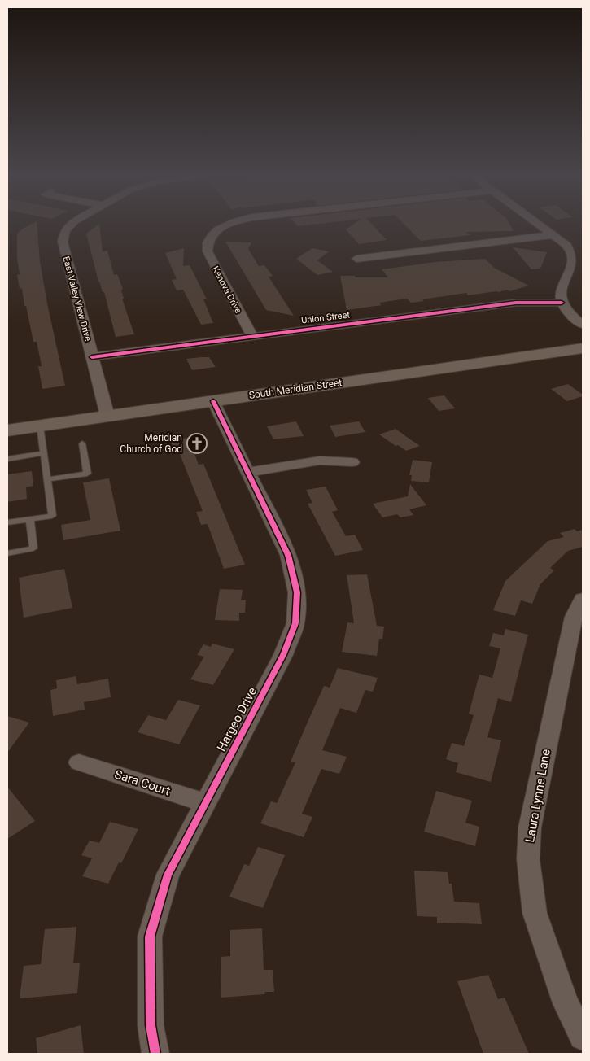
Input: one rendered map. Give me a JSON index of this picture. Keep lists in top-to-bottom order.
{
  "streets": {
    "main road": ["South Meridian Street"],
    "street": [
      "Kenova Drive",
      "East Valley View Drive",
      "Union Street",
      "Hargeo Drive",
      "Sara Court",
      "Laura Lynne Lane"
    ]
  },
  "crossings": [
    ["Kenova Drive", "Union Street"],
    ["East Valley View Drive", "Union Street"],
    ["East Valley View Drive", "South Meridian Street"],
    ["South Meridian Street", "Hargeo Drive"],
    ["Hargeo Drive", "Sara Court"]
  ],
  "places": {
    "church": ["Meridian Church of God"]
  }
}
